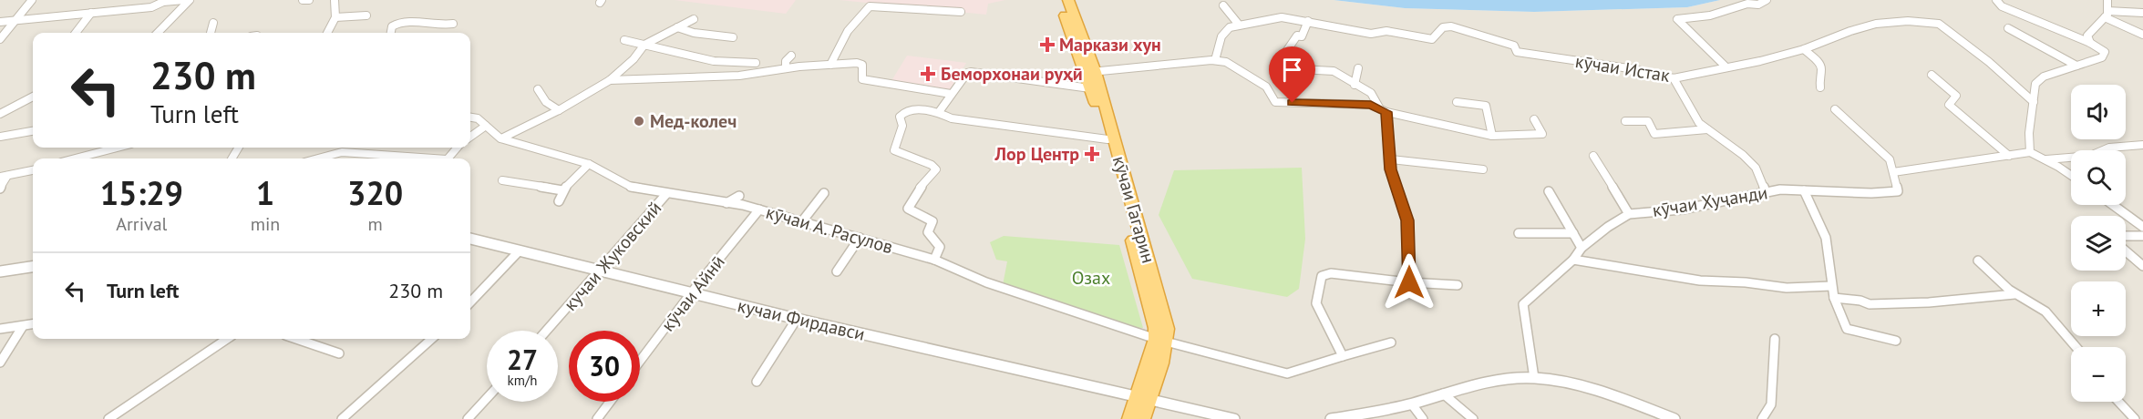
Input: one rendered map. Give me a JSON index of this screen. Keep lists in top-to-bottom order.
{
  "streets": {
    "highway": ["кӯчаи Гагарин"],
    "street": [
      "кӯчаи Истак",
      "кӯчаи Хуҷанди",
      "кӯчаи А. Расулов",
      "кучаи Жуковский",
      "кӯчаи Айнӣ",
      "кучаи Фирдавси"
    ]
  },
  "crossings": [
    ["кӯчаи Гагарин", "кӯчаи А. Расулов"],
    ["кӯчаи А. Расулов", "кучаи Жуковский"],
    ["кӯчаи А. Расулов", "кӯчаи Айнӣ"],
    ["кучаи Жуковский", "кучаи Фирдавси"],
    ["кӯчаи Айнӣ", "кучаи Фирдавси"]
  ],
  "parks": ["Озах"],
  "places": {
    "health": ["Маркази хун", "Беморхонаи руҳӣ", "Лор Центр"],
    "other": ["Мед-колеч"]
  },
  "page": {
    "turn": ["230 m", "Turn left"],
    "map_buttons": ["+", "−"],
    "eta": [
      "15:29",
      "Arrival",
      "1",
      "min",
      "320",
      "m"
    ],
    "list": [
      {
        "name": "Turn left",
        "value": "230 m"
      }
    ],
    "speed": "27 km/h",
    "limit": "30"
  }
}
